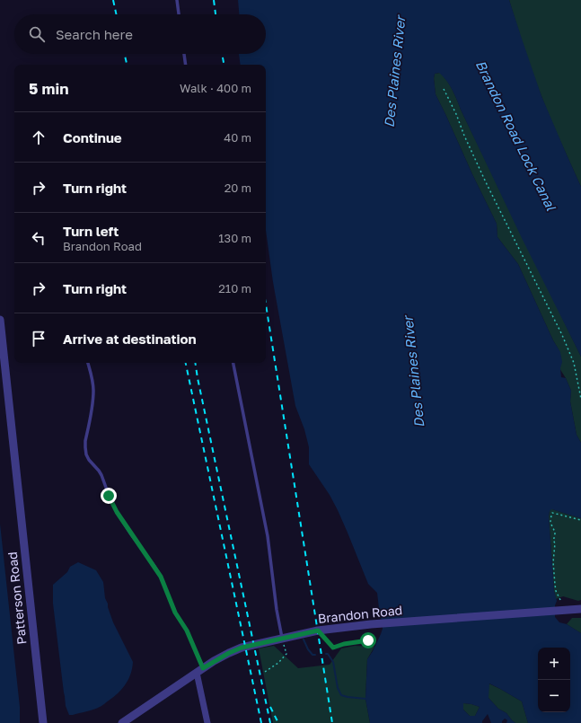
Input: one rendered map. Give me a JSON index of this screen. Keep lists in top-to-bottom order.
{
  "streets": {
    "street": ["Patterson Road", "Brandon Road"]
  },
  "water": ["Des Plaines River", "Brandon Road Lock Canal"],
  "page": {
    "search": "Search here",
    "heading": ["5 min", "Walk · 400 m"],
    "list": [
      ["Continue", "40 m"],
      ["Turn right", "20 m"],
      ["Turn left", "Brandon Road", "130 m"],
      ["Turn right", "210 m"],
      "Arrive at destination"
    ],
    "map_buttons": ["+", "−"]
  }
}
